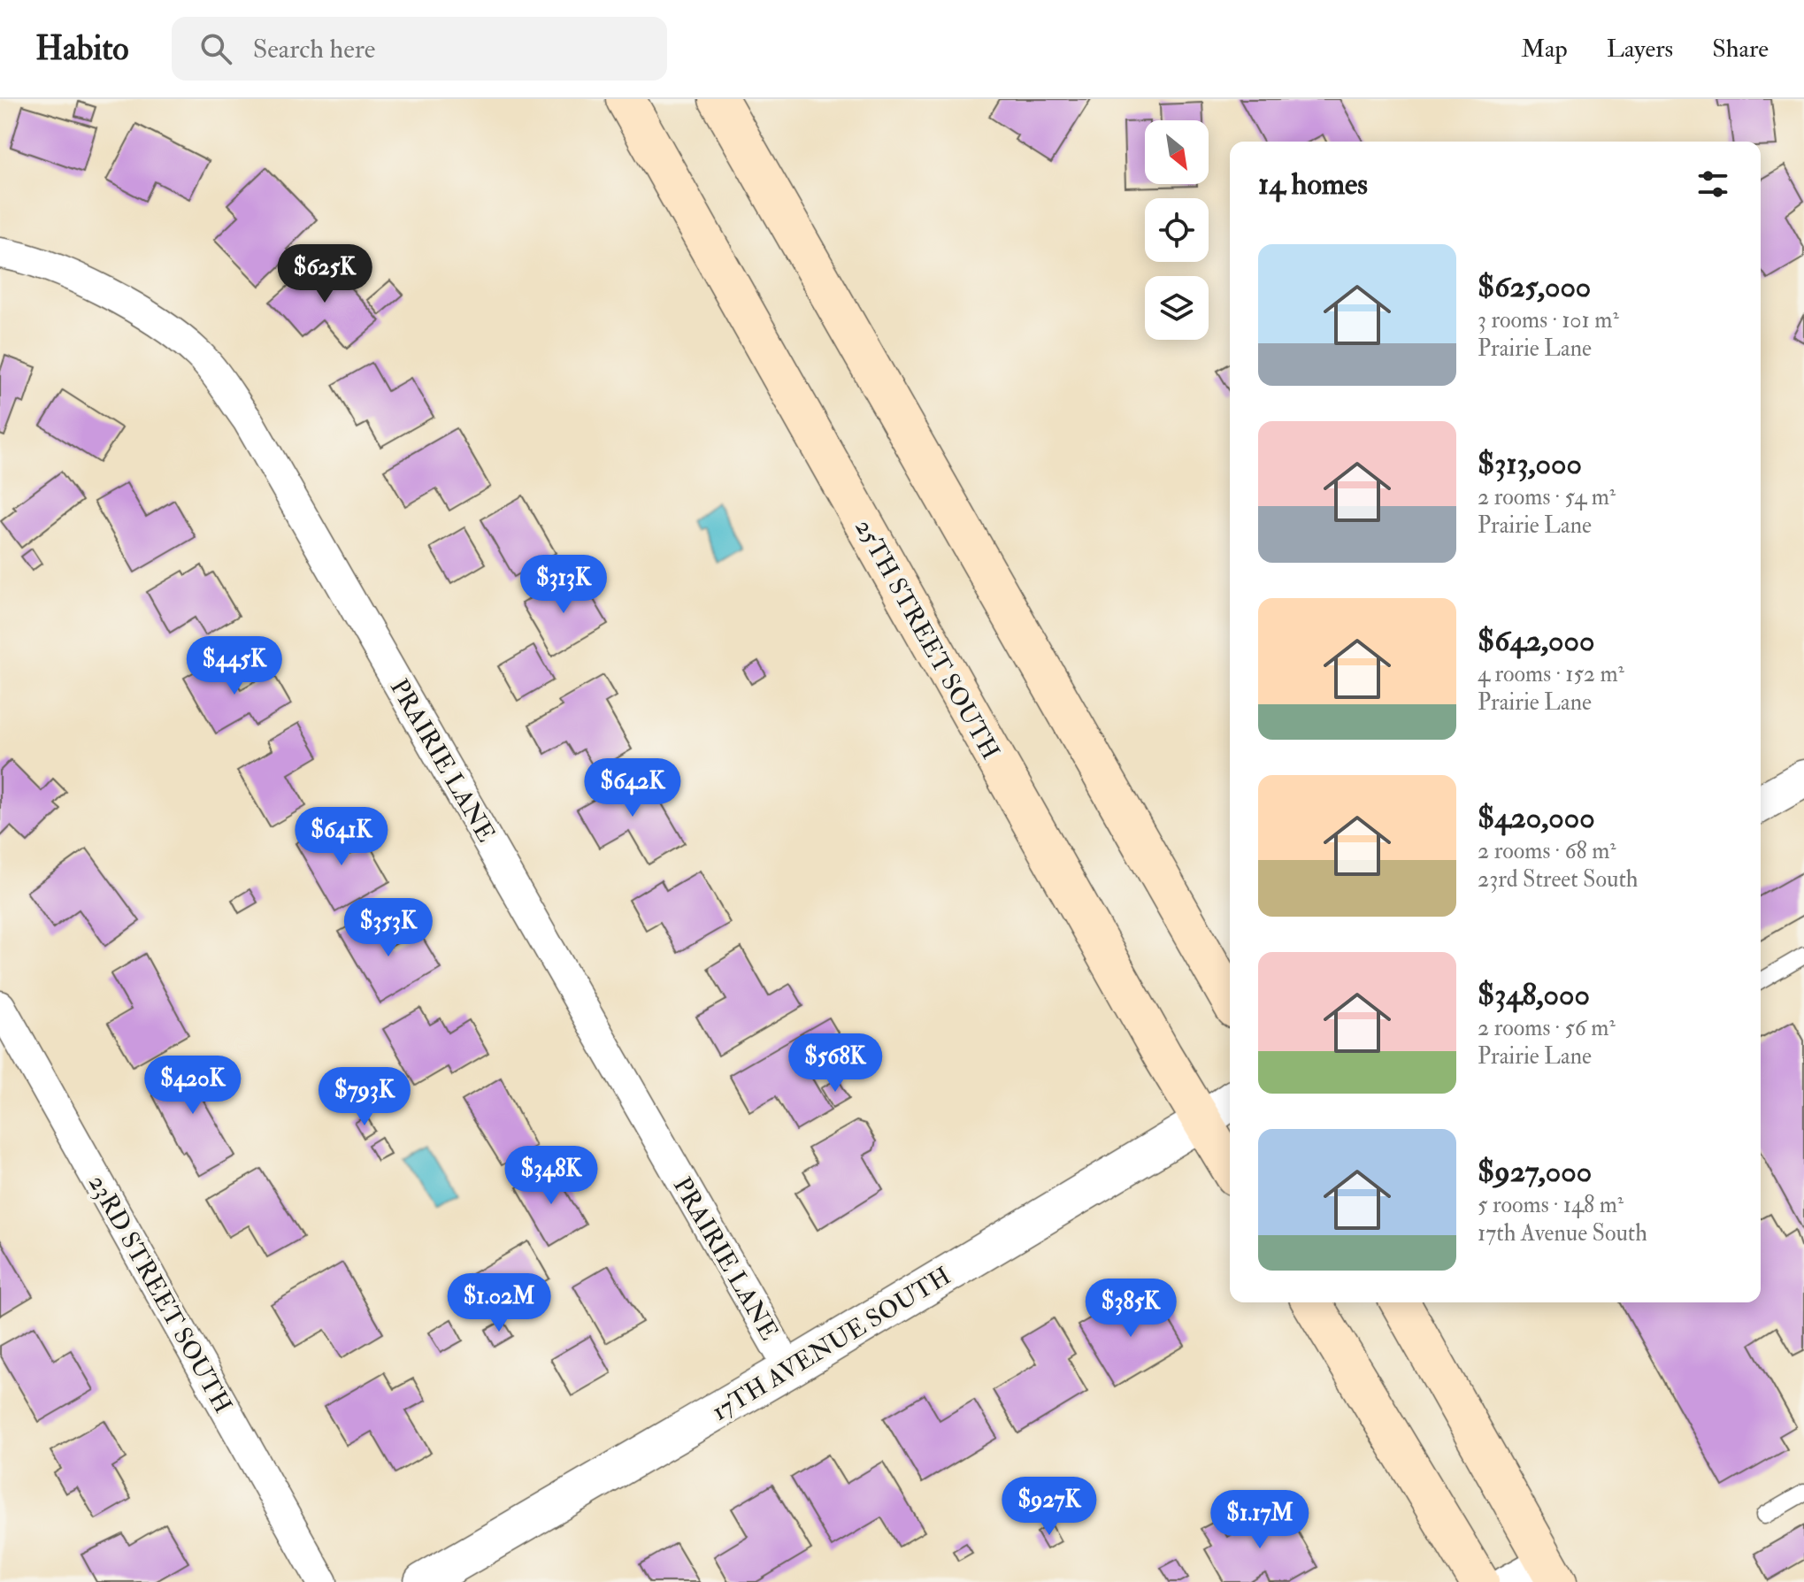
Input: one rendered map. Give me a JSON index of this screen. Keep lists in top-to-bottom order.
{
  "streets": {
    "main road": ["25TH STREET SOUTH"],
    "street": ["PRAIRIE LANE", "23RD STREET SOUTH", "17TH AVENUE SOUTH"]
  },
  "crossings": [
    ["25TH STREET SOUTH", "17TH AVENUE SOUTH"],
    ["PRAIRIE LANE", "17TH AVENUE SOUTH"]
  ],
  "north": "bottom right",
  "page": {
    "header": "Habito",
    "search": "Search here",
    "nav": ["Map", "Layers", "Share"],
    "heading": "14 homes",
    "list": [
      {
        "name": "$625,000",
        "note": "3 rooms · 101 m² · Prairie Lane"
      },
      {
        "name": "$313,000",
        "note": "2 rooms · 54 m² · Prairie Lane"
      },
      {
        "name": "$642,000",
        "note": "4 rooms · 152 m² · Prairie Lane"
      },
      {
        "name": "$420,000",
        "note": "2 rooms · 68 m² · 23rd Street South"
      },
      {
        "name": "$348,000",
        "note": "2 rooms · 56 m² · Prairie Lane"
      },
      {
        "name": "$927,000",
        "note": "5 rooms · 148 m² · 17th Avenue South"
      }
    ],
    "price": [
      "$625K",
      "$313K",
      "$445K",
      "$642K",
      "$641K",
      "$353K",
      "$568K",
      "$420K",
      "$793K",
      "$348K",
      "$1.02M",
      "$385K",
      "$927K",
      "$1.17M"
    ]
  }
}
